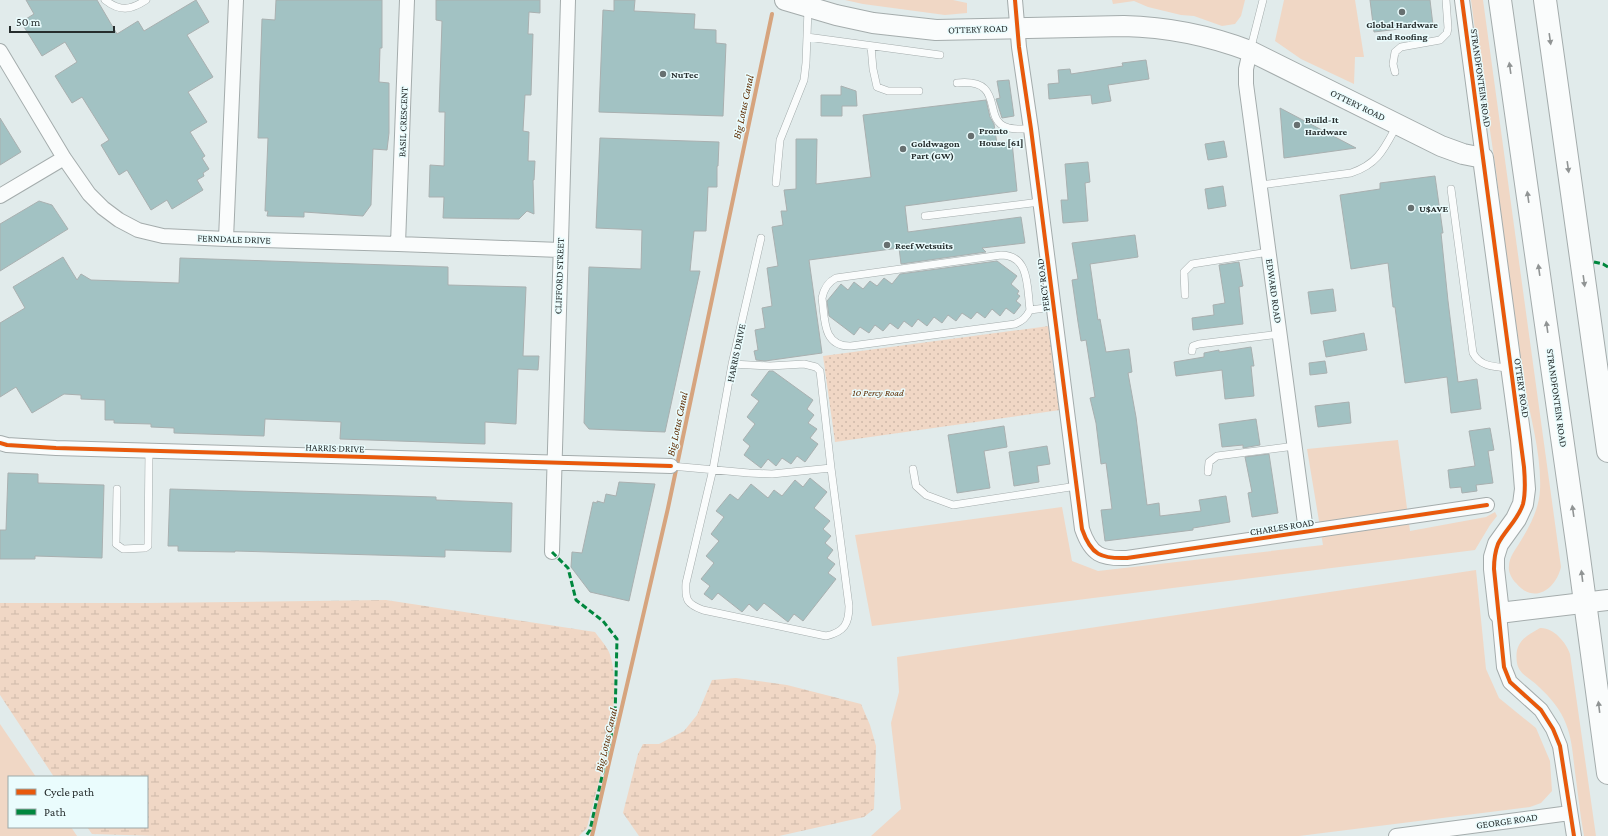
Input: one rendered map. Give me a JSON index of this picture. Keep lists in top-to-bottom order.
{
  "streets": {
    "main road": ["STRANDFONTEIN ROAD"],
    "street": [
      "OTTERY ROAD",
      "BASIL CRESCENT",
      "FERNDALE DRIVE",
      "CLIFFORD STREET",
      "PERCY ROAD",
      "EDWARD ROAD",
      "HARRIS DRIVE",
      "CHARLES ROAD",
      "GEORGE ROAD"
    ]
  },
  "crossings": [
    ["OTTERY ROAD", "STRANDFONTEIN ROAD"],
    ["OTTERY ROAD", "PERCY ROAD"],
    ["OTTERY ROAD", "EDWARD ROAD"],
    ["BASIL CRESCENT", "FERNDALE DRIVE"],
    ["FERNDALE DRIVE", "CLIFFORD STREET"],
    ["CLIFFORD STREET", "HARRIS DRIVE"],
    ["PERCY ROAD", "CHARLES ROAD"],
    ["EDWARD ROAD", "CHARLES ROAD"]
  ],
  "water": ["Big Lotus Canal"],
  "parks": ["10 Percy Road"],
  "places": [
    "Global Hardware and Roofing",
    "NuTec",
    "Build-It Hardware",
    "Pronto House [61]",
    "Goldwagon Part (GW)",
    "U$AVE",
    "Reef Wetsuits"
  ],
  "legend": ["Cycle path", "Path"],
  "scale_bar": "50 m"
}
